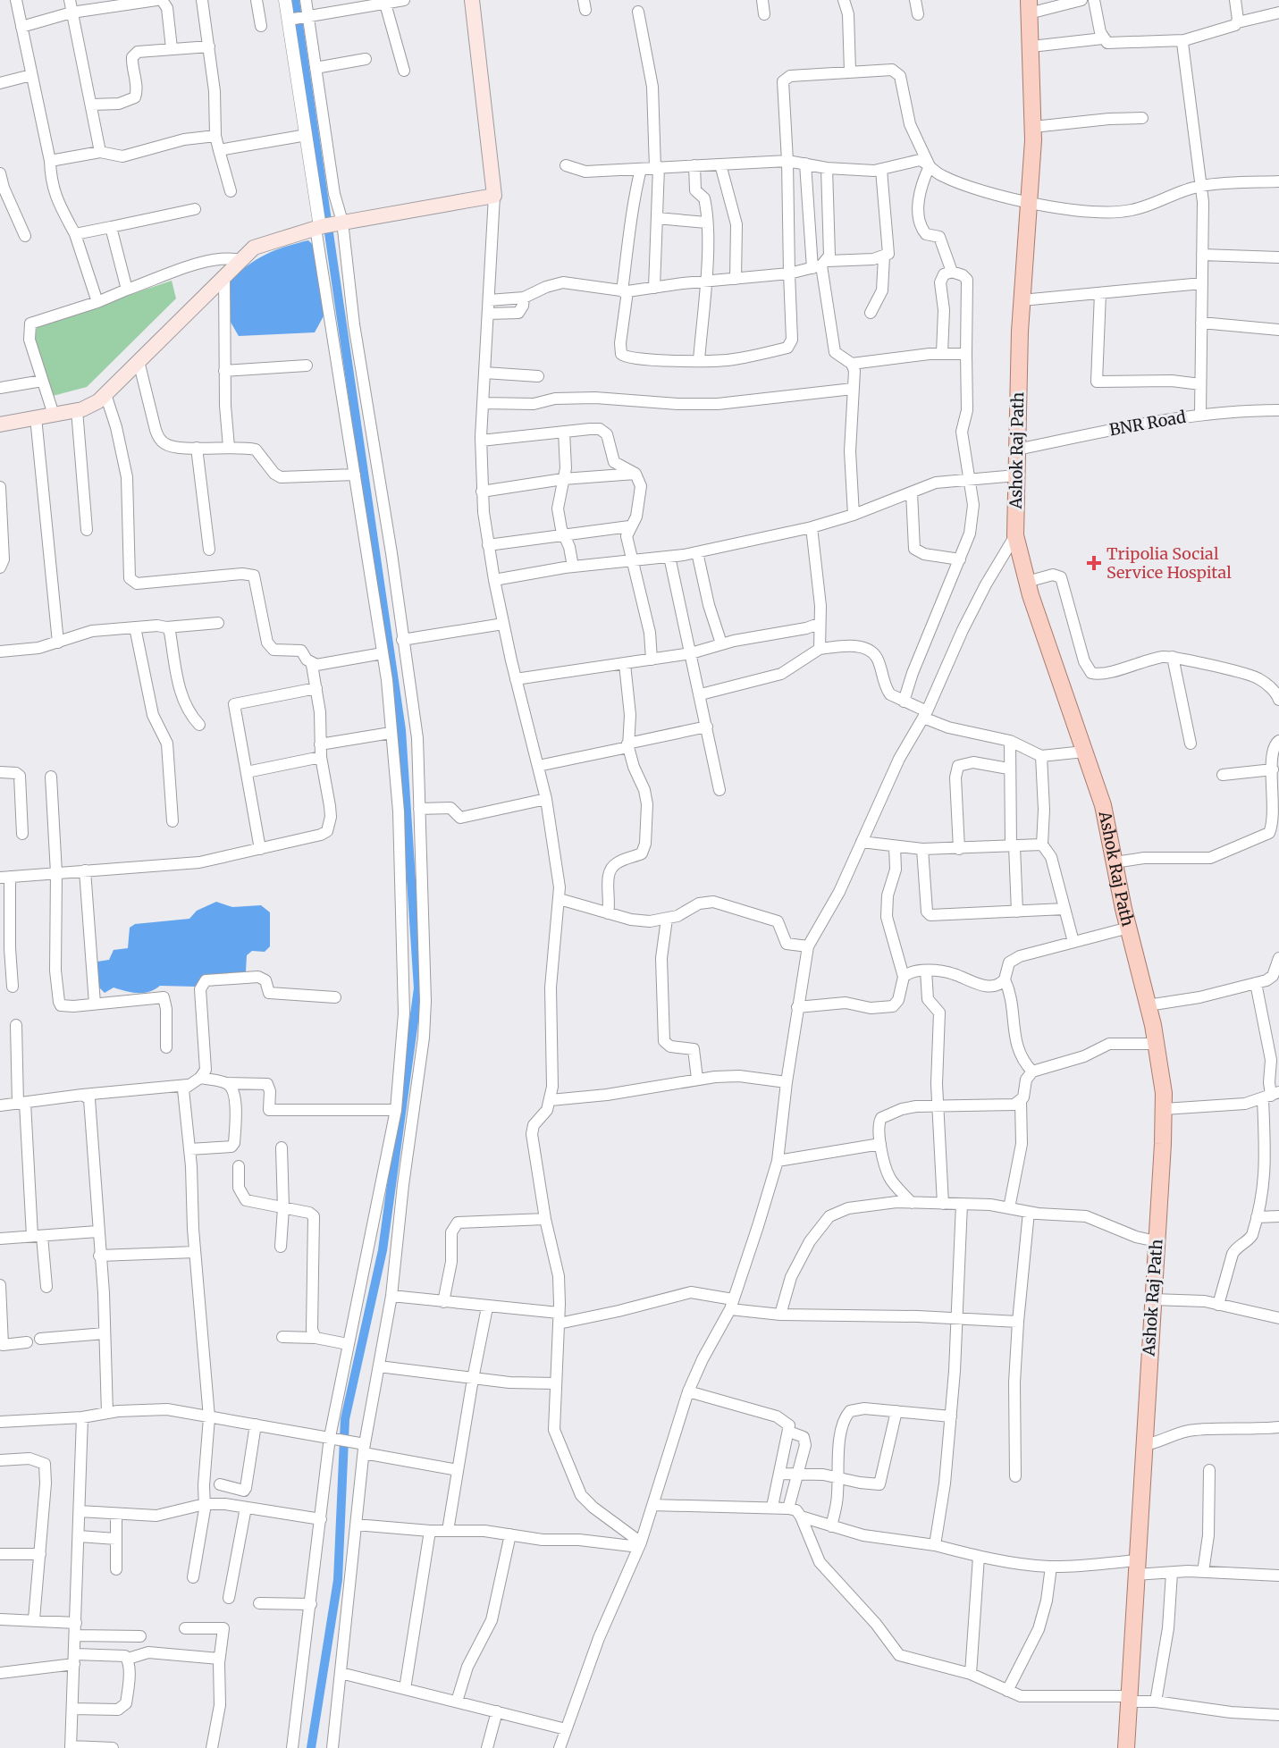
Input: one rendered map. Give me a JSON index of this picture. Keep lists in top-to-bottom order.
{
  "streets": {
    "main road": ["Ashok Raj Path"],
    "street": ["BNR Road"]
  },
  "crossings": [
    ["BNR Road", "Ashok Raj Path"]
  ],
  "places": {
    "health": ["Tripolia Social Service Hospital"]
  }
}
